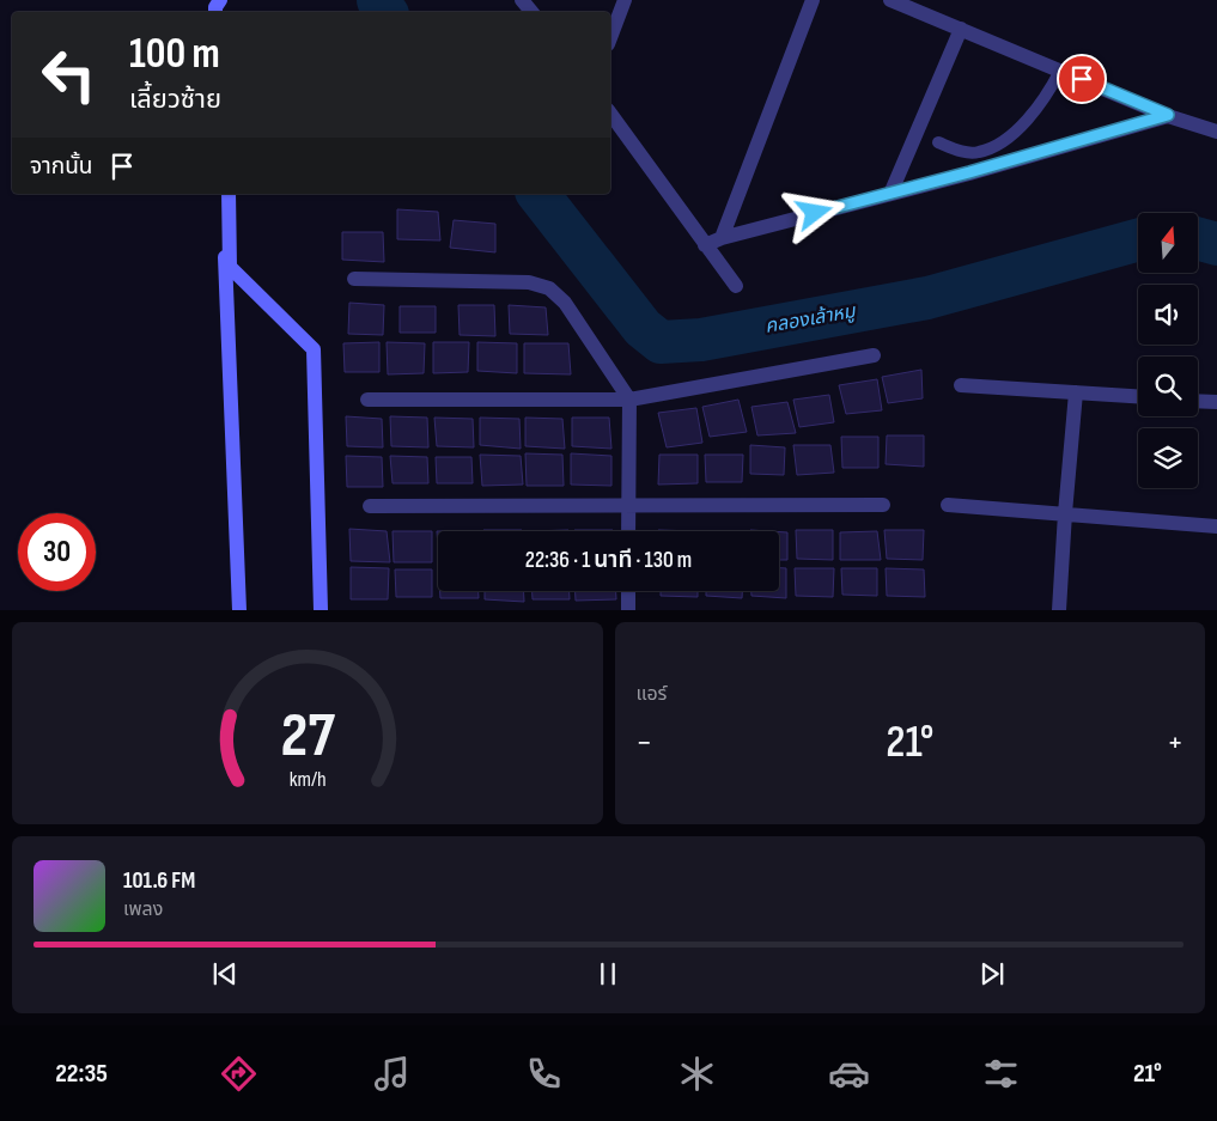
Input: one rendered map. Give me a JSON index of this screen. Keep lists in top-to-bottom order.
{
  "water": ["คลองเล้าหมู"],
  "north": "top",
  "page": {
    "turn": ["100 m", "เลี้ยวซ้าย"],
    "then": "จากนั้น",
    "limit": "30",
    "trip": "22:36 · 1 นาที · 130 m",
    "tile": "แอร์",
    "heat": ["−", "21°", "+"],
    "song": ["101.6 FM", "เพลง"],
    "tabs": ["22:35", "21°"],
    "gauge": ["27", "km/h"]
  }
}
